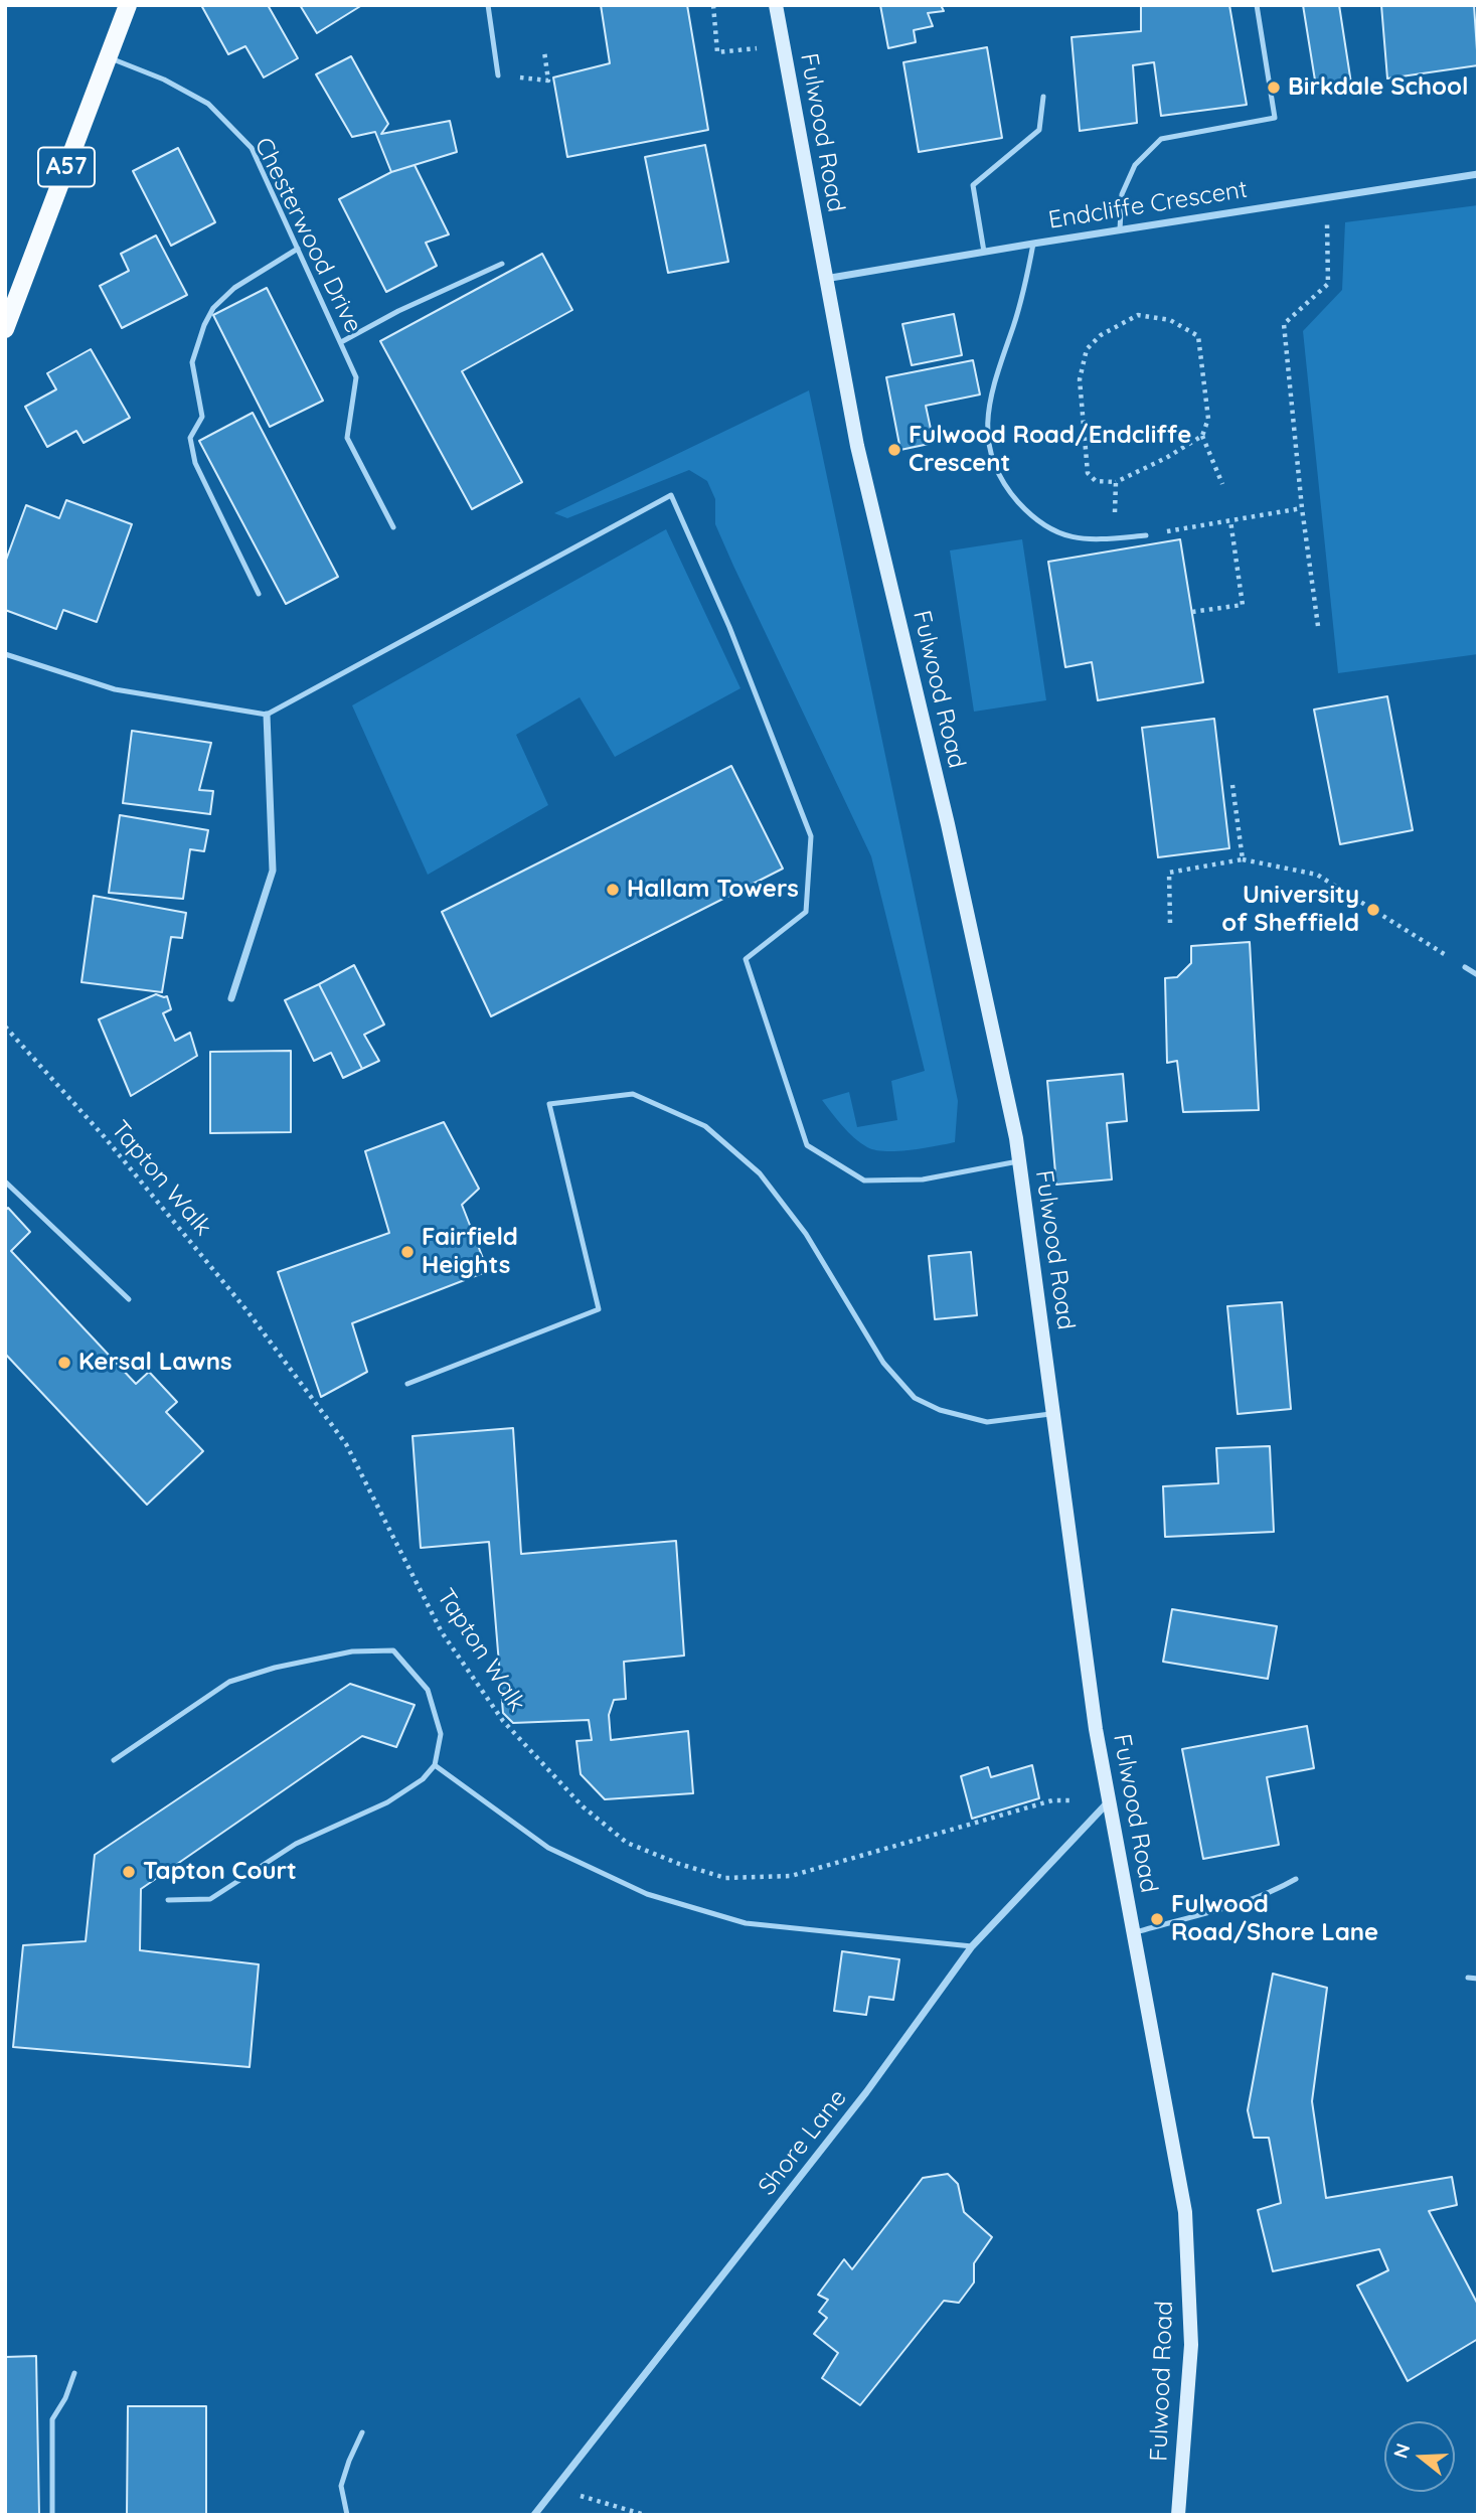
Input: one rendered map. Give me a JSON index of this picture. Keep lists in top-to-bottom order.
{
  "streets": {
    "main road": ["A57"],
    "street": ["Fulwood Road", "Endcliffe Crescent", "Shore Lane"],
    "lane": ["Chesterwood Drive"],
    "path": ["Tapton Walk"]
  },
  "crossings": [
    ["Fulwood Road", "Endcliffe Crescent"],
    ["Fulwood Road", "Tapton Walk"],
    ["Fulwood Road", "Shore Lane"],
    ["A57", "Chesterwood Drive"],
    ["Tapton Walk", "Shore Lane"]
  ],
  "places": [
    "Birkdale School",
    "Fulwood Road/Endcliffe Crescent",
    "Hallam Towers",
    "University of Sheffield",
    "Fairfield Heights",
    "Kersal Lawns",
    "Tapton Court",
    "Fulwood Road/Shore Lane"
  ],
  "north": "left"
}
